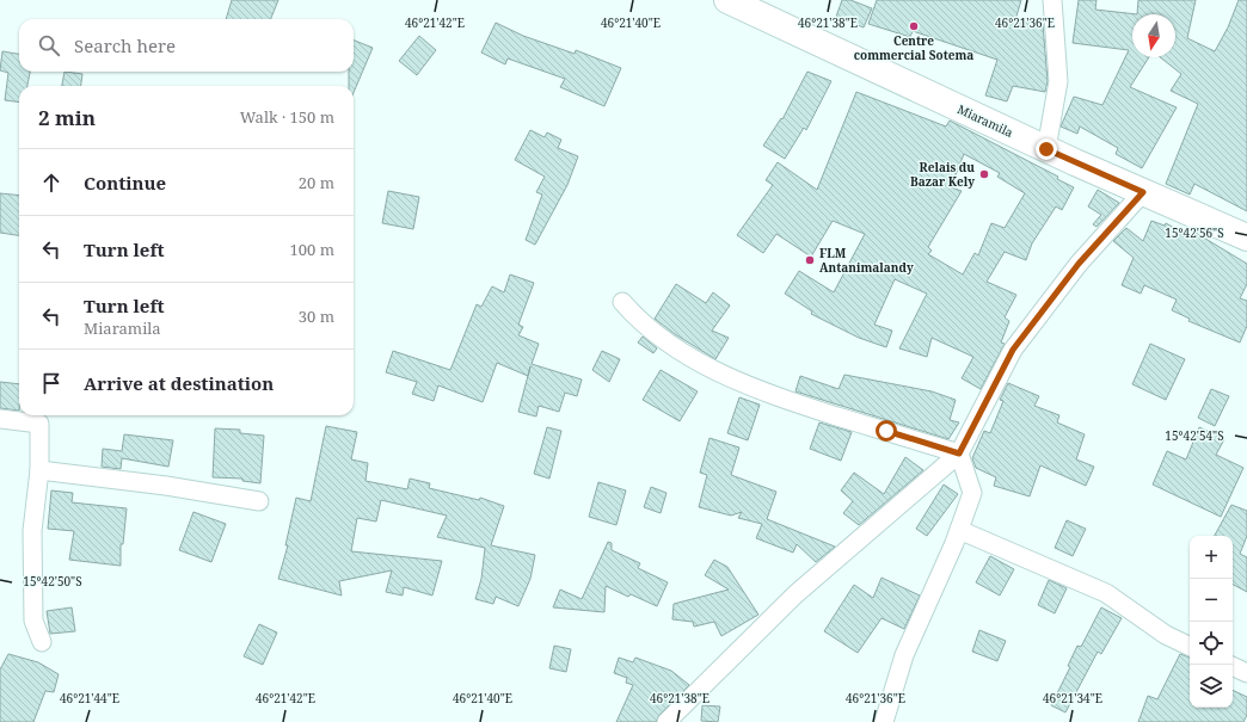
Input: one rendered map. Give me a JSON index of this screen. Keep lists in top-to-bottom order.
{
  "streets": {
    "main road": ["Miaramila"]
  },
  "places": ["Centre commercial Sotema", "Relais du Bazar Kely", "FLM Antanimalandy"],
  "north": "bottom",
  "page": {
    "search": "Search here",
    "heading": ["2 min", "Walk · 150 m"],
    "list": [
      ["Continue", "20 m"],
      ["Turn left", "100 m"],
      ["Turn left", "Miaramila", "30 m"],
      "Arrive at destination"
    ],
    "map_buttons": ["+", "−"]
  },
  "coordinates": [
    "46°21'42\"E",
    "46°21'40\"E",
    "46°21'38\"E",
    "46°21'36\"E",
    "15°42'56\"S",
    "15°42'54\"S",
    "15°42'50\"S",
    "46°21'44\"E",
    "46°21'34\"E"
  ]
}
